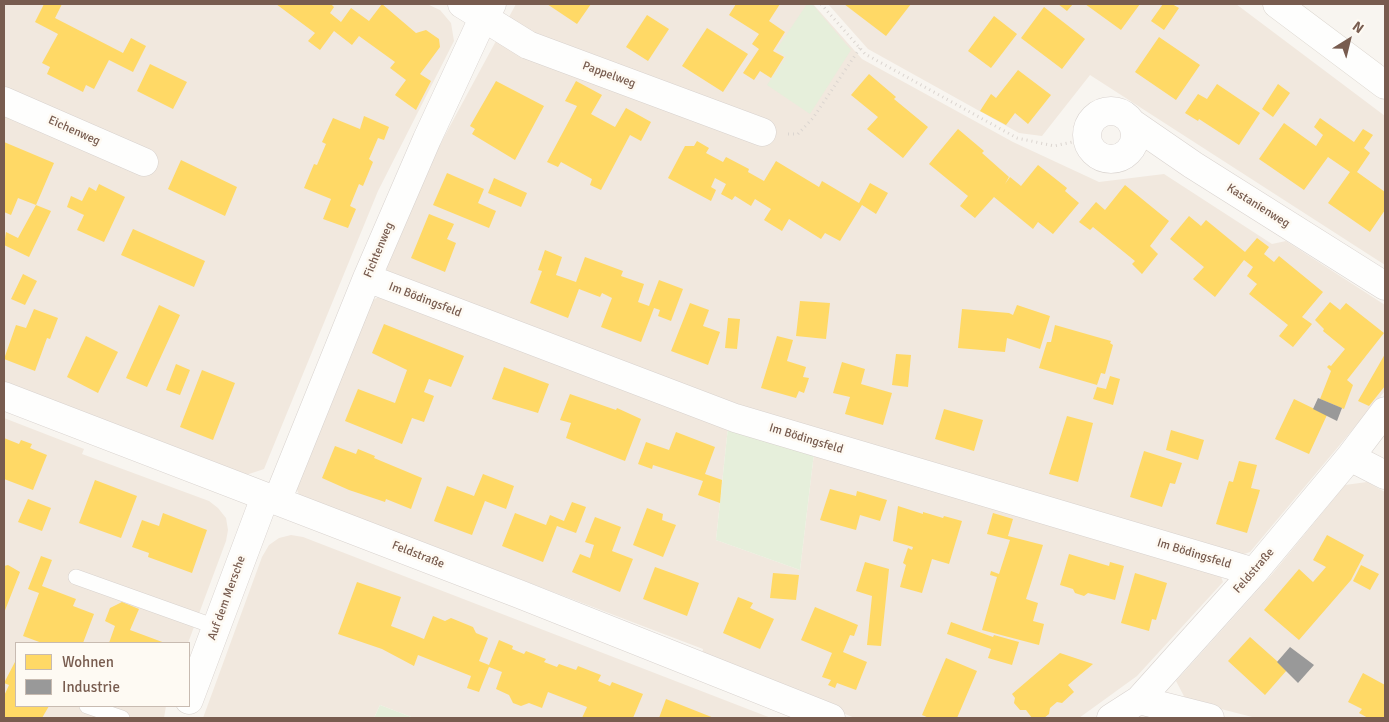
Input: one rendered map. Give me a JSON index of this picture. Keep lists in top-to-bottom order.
{
  "streets": {
    "street": [
      "Pappelweg",
      "Eichenweg",
      "Kastanienweg",
      "Fichtenweg",
      "Im Bödingsfeld",
      "Feldstraße",
      "Auf dem Mersche"
    ]
  },
  "crossings": [
    ["Pappelweg", "Fichtenweg"],
    ["Fichtenweg", "Im Bödingsfeld"],
    ["Fichtenweg", "Feldstraße"],
    ["Fichtenweg", "Auf dem Mersche"],
    ["Im Bödingsfeld", "Feldstraße"],
    ["Feldstraße", "Auf dem Mersche"]
  ],
  "legend": ["Wohnen", "Industrie"],
  "north": "top right"
}
